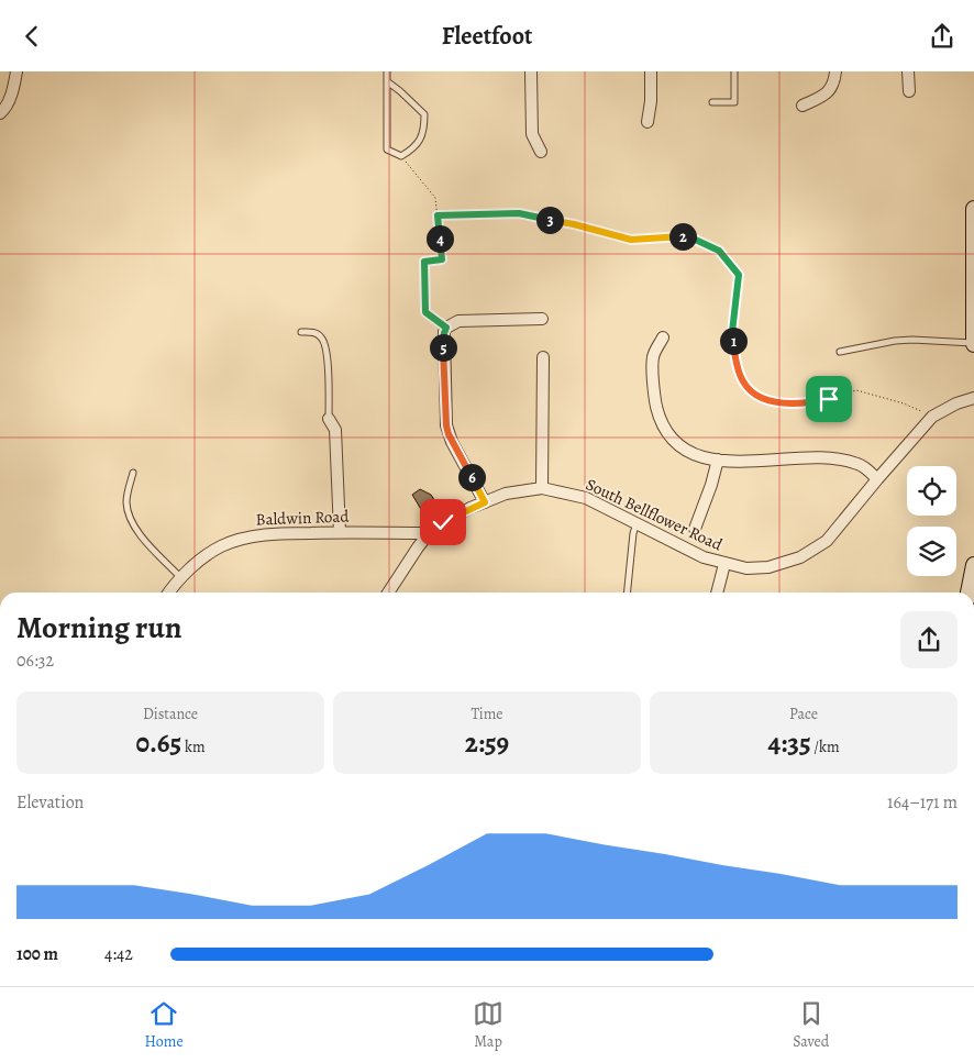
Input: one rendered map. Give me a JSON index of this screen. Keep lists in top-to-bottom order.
{
  "streets": {
    "street": ["South Bellflower Road", "Baldwin Road"]
  },
  "crossings": [
    ["South Bellflower Road", "Baldwin Road"]
  ],
  "page": {
    "header": "Fleetfoot",
    "pins": [
      "3",
      "2",
      "4",
      "1",
      "5",
      "6"
    ],
    "heading": ["Morning run", "06:32"],
    "stats": [
      ["Distance", "0.65 km"],
      ["Time", "2:59"],
      ["Pace", "4:35 /km"]
    ],
    "chart": ["Elevation", "164–171 m"],
    "list": [
      {
        "name": "100 m",
        "note": "4:42"
      }
    ],
    "tabs": ["Home", "Map", "Saved"]
  }
}
